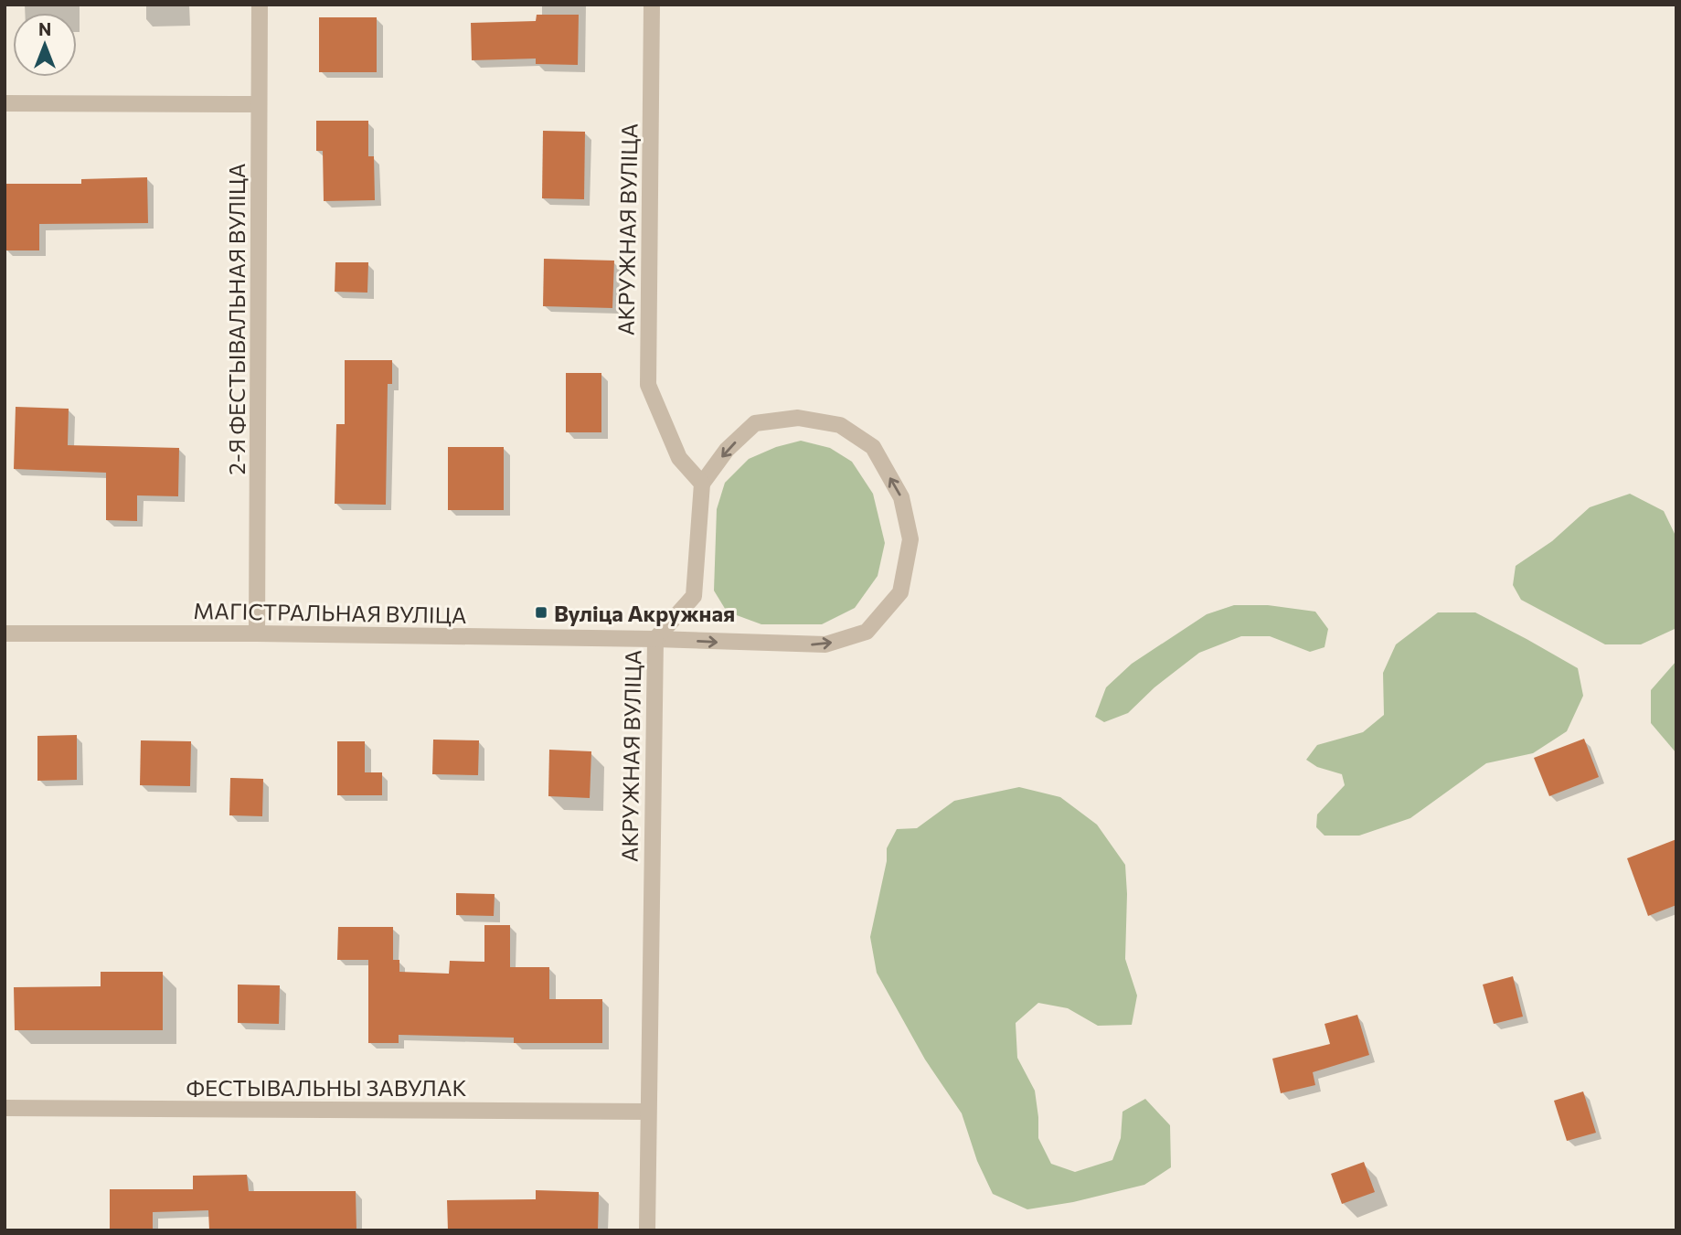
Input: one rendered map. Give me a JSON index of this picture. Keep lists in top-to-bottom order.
{
  "streets": {
    "street": [
      "АКРУЖНАЯ ВУЛІЦА",
      "2-Я ФЕСТЫВАЛЬНАЯ ВУЛІЦА",
      "МАГІСТРАЛЬНАЯ ВУЛІЦА",
      "ФЕСТЫВАЛЬНЫ ЗАВУЛАК"
    ]
  },
  "crossings": [
    ["АКРУЖНАЯ ВУЛІЦА", "МАГІСТРАЛЬНАЯ ВУЛІЦА"],
    ["АКРУЖНАЯ ВУЛІЦА", "ФЕСТЫВАЛЬНЫ ЗАВУЛАК"],
    ["2-Я ФЕСТЫВАЛЬНАЯ ВУЛІЦА", "МАГІСТРАЛЬНАЯ ВУЛІЦА"]
  ],
  "places": {
    "transit": ["Вуліца Акружная"]
  },
  "north": "top"
}
